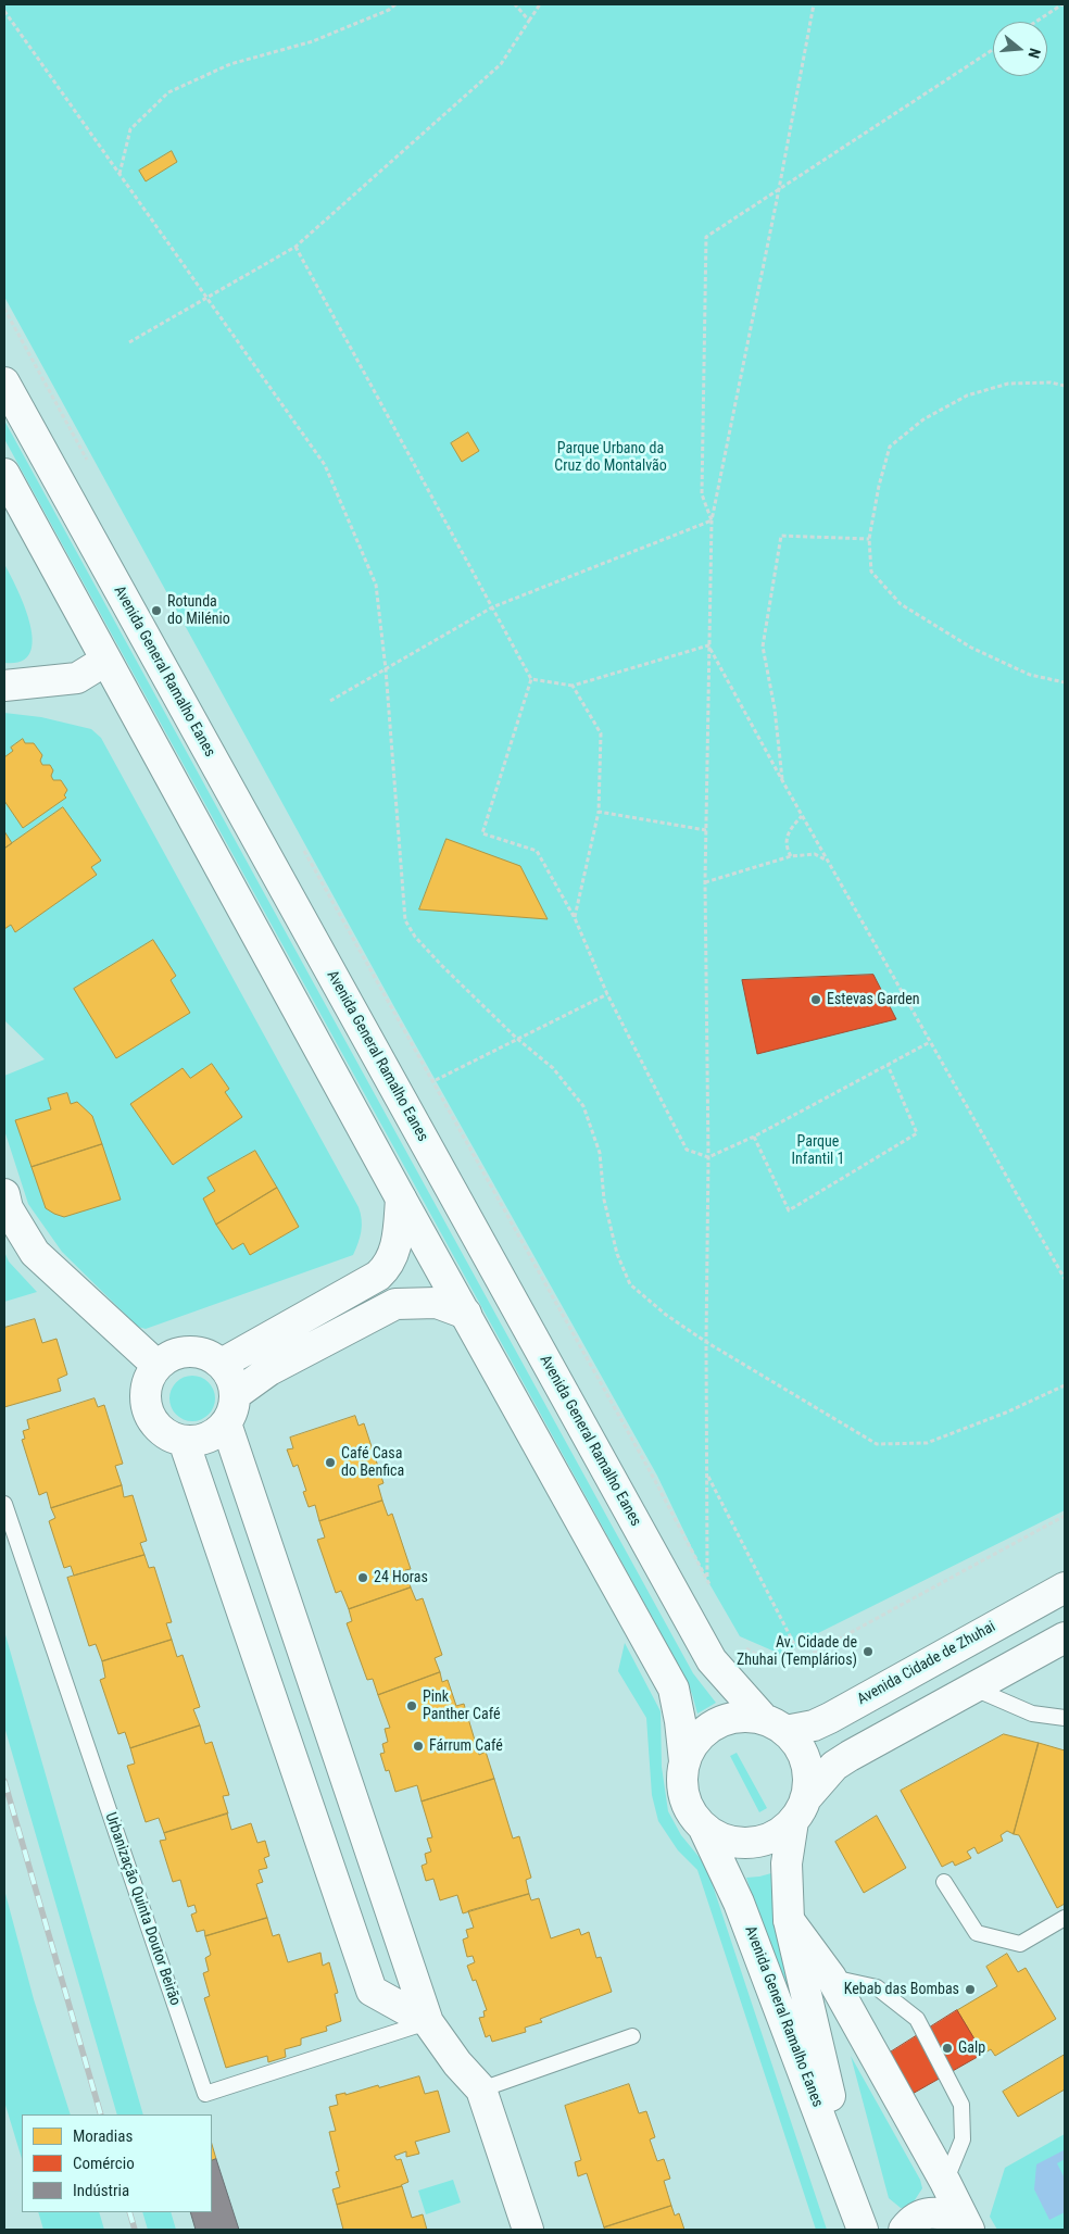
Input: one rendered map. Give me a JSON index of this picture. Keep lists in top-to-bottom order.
{
  "streets": {
    "main road": ["Avenida General Ramalho Eanes", "Avenida Cidade de Zhuhai"],
    "lane": ["Urbanização Quinta Doutor Beirão"]
  },
  "crossings": [
    ["Avenida General Ramalho Eanes", "Avenida Cidade de Zhuhai"]
  ],
  "parks": ["Parque Urbano da Cruz do Montalvão", "Parque Infantil 1"],
  "places": [
    "Rotunda do Milénio",
    "Estevas Garden",
    "Café Casa do Benfica",
    "24 Horas",
    "Av. Cidade de Zhuhai (Templários)",
    "Pink Panther Café",
    "Fárrum Café",
    "Kebab das Bombas",
    "Galp"
  ],
  "legend": ["Moradias", "Comércio", "Indústria"],
  "north": "right"
}
